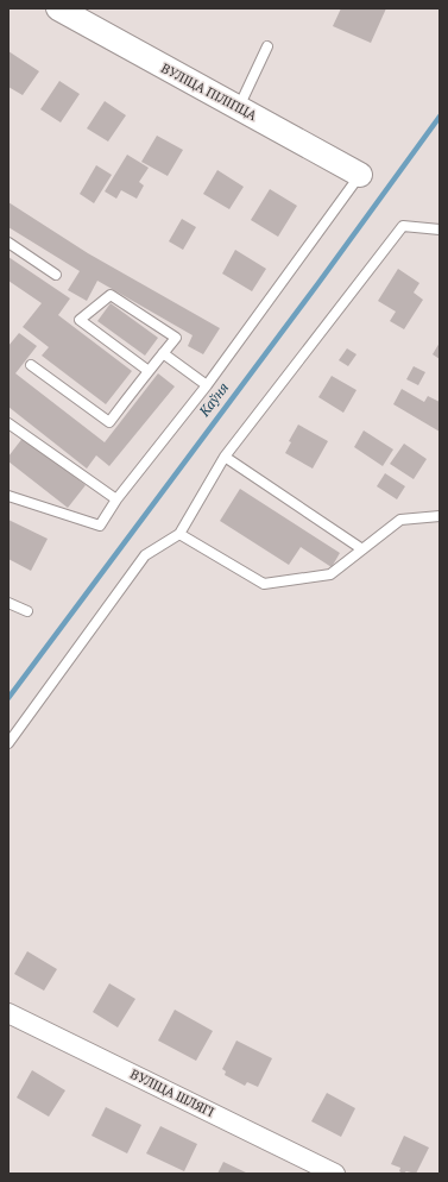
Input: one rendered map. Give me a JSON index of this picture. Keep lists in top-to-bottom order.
{
  "streets": {
    "street": ["ВУЛІЦА ПІЛІПЦА", "ВУЛІЦА ШЛЯГІ"]
  },
  "water": ["Каўня"]
}
